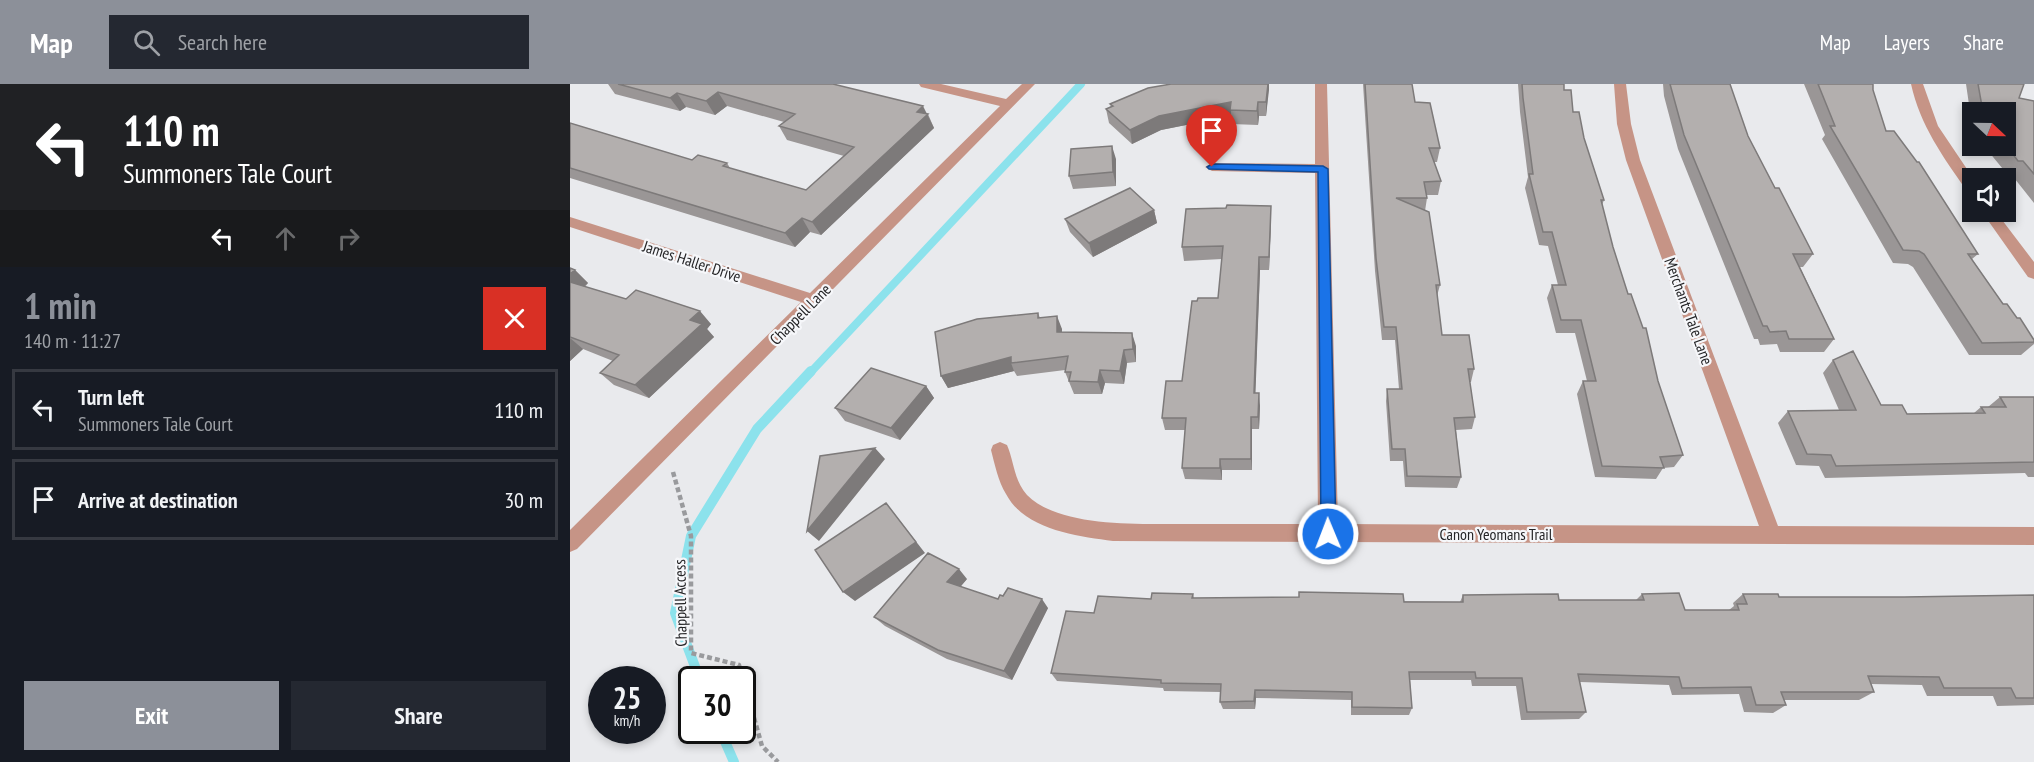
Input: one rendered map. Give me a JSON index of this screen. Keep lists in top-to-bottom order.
{
  "streets": {
    "street": [
      "James Haller Drive",
      "Merchants Tale Lane",
      "Chappell Lane",
      "Canon Yeomans Trail"
    ],
    "path": ["Chappell Access"]
  },
  "crossings": [
    ["James Haller Drive", "Chappell Lane"],
    ["Merchants Tale Lane", "Canon Yeomans Trail"]
  ],
  "north": "right",
  "page": {
    "header": "Map",
    "search": "Search here",
    "nav": ["Map", "Layers", "Share"],
    "turn": ["110 m", "Summoners Tale Court"],
    "heading": ["1 min", "140 m · 11:27"],
    "list": [
      {
        "name": "Turn left",
        "note": "Summoners Tale Court",
        "value": "110 m"
      },
      {
        "name": "Arrive at destination",
        "value": "30 m"
      }
    ],
    "speed": "25 km/h",
    "limit": "30",
    "buttons": ["Exit", "Share"]
  }
}
